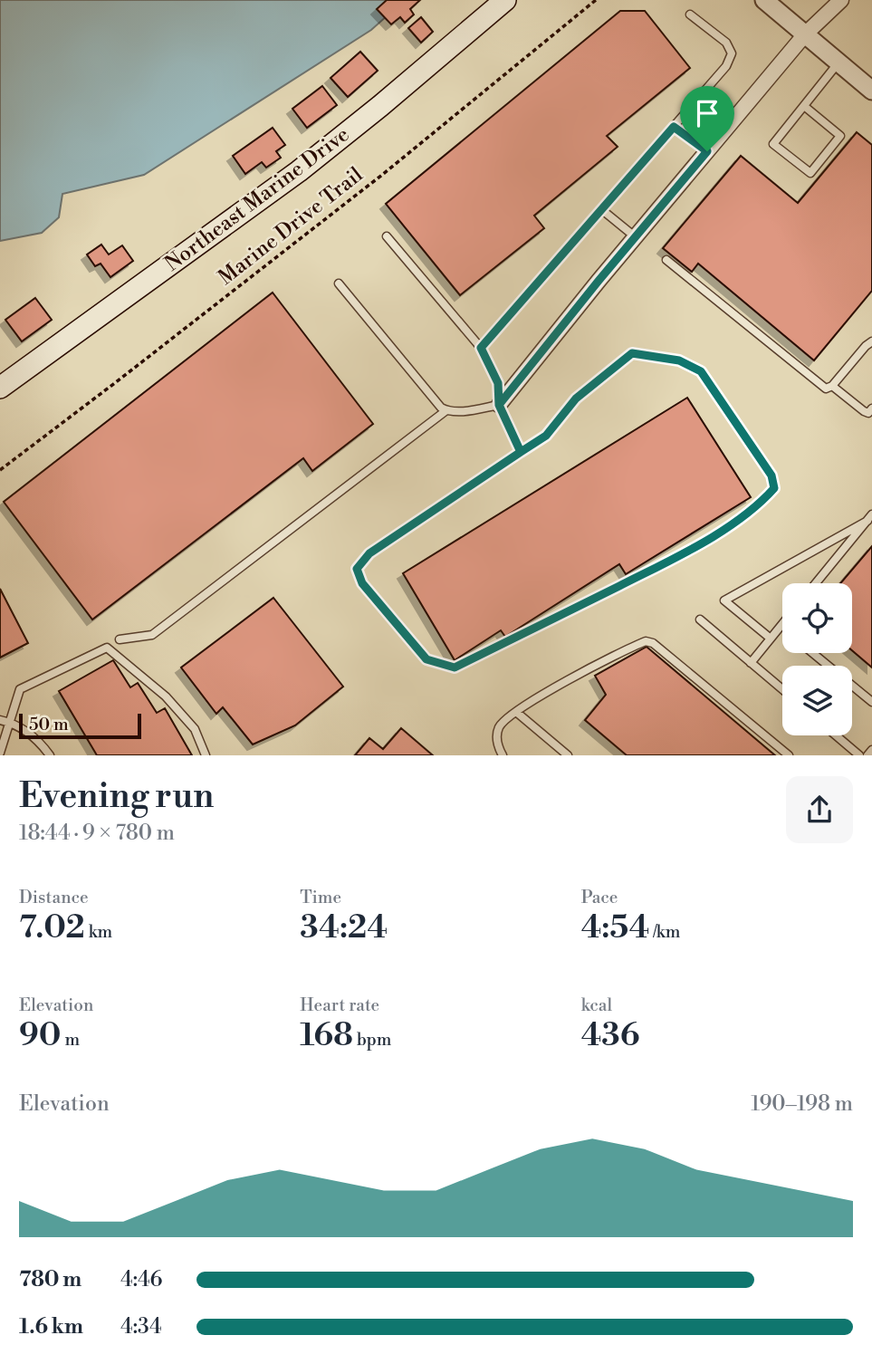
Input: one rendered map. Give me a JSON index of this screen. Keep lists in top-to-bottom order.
{
  "streets": {
    "main road": ["Northeast Marine Drive"],
    "path": ["Marine Drive Trail"]
  },
  "scale_bar": "50 m",
  "page": {
    "scale": "50 m",
    "heading": ["Evening run", "18:44 · 9 × 780 m"],
    "stats": [
      ["Distance", "7.02 km"],
      ["Time", "34:24"],
      ["Pace", "4:54 /km"],
      ["Elevation", "90 m"],
      ["Heart rate", "168 bpm"],
      ["kcal", "436"]
    ],
    "chart": ["Elevation", "190–198 m"],
    "list": [
      {
        "name": "780 m",
        "note": "4:46"
      },
      {
        "name": "1.6 km",
        "note": "4:34"
      }
    ]
  }
}
